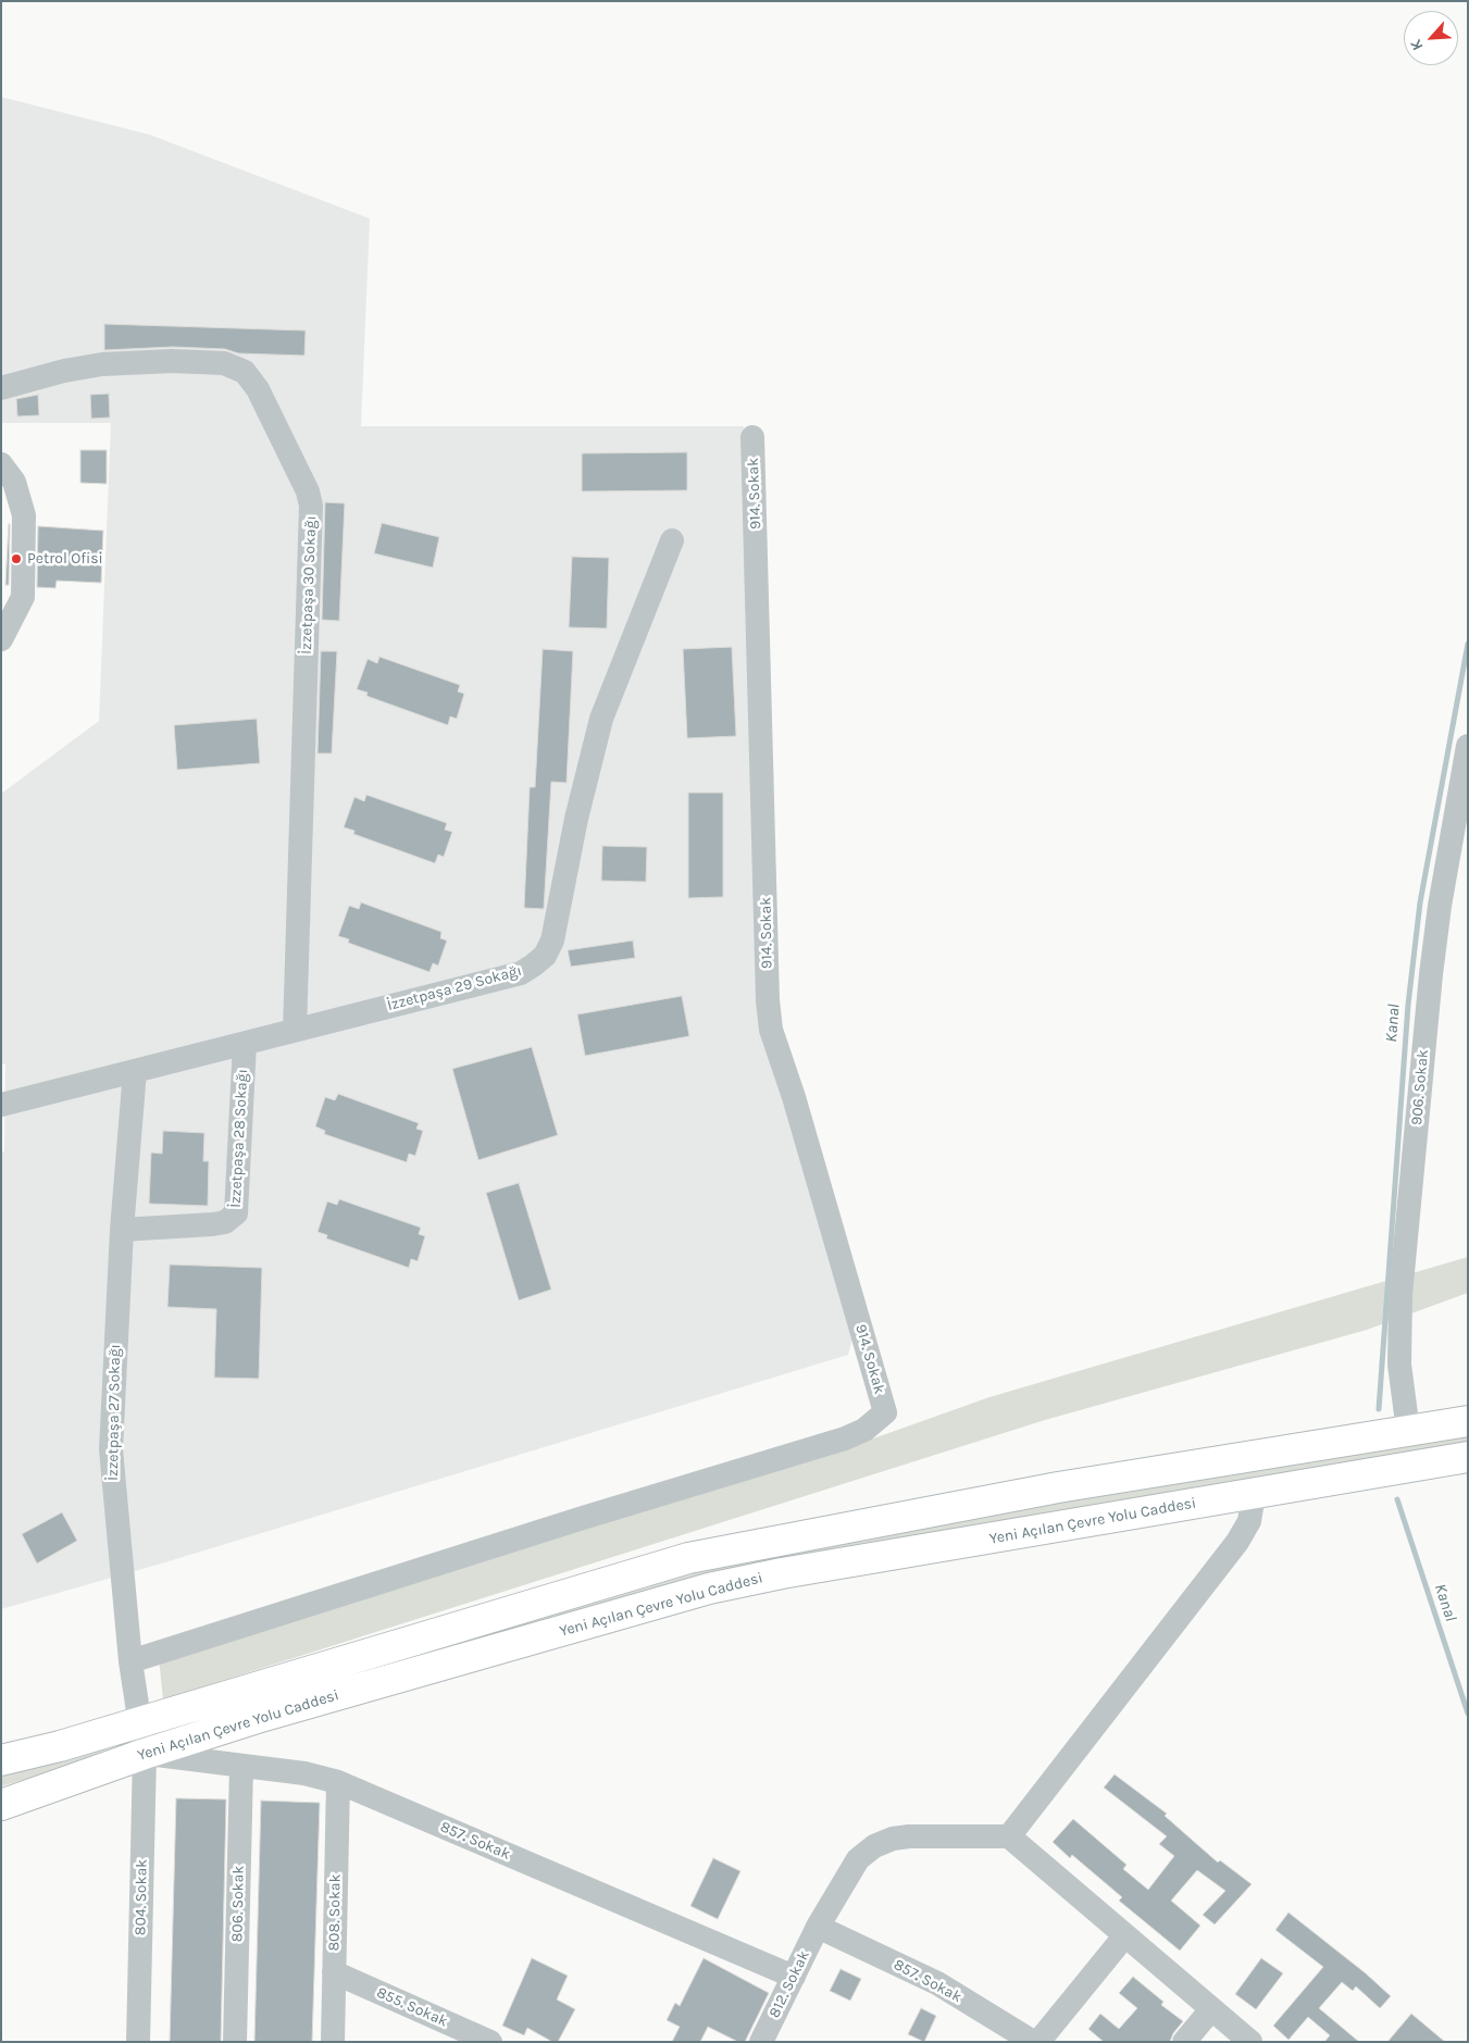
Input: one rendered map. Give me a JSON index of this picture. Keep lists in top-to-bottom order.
{
  "streets": {
    "main road": ["Yeni Açılan Çevre Yolu Caddesi"],
    "street": [
      "914. Sokak",
      "İzzetpaşa 30 Sokağı",
      "İzzetpaşa 29 Sokağı",
      "906. Sokak",
      "İzzetpaşa 28 Sokağı",
      "İzzetpaşa 27 Sokağı",
      "857. Sokak",
      "804. Sokak",
      "806. Sokak",
      "808. Sokak",
      "812. Sokak",
      "855. Sokak"
    ]
  },
  "crossings": [
    ["914. Sokak", "İzzetpaşa 27 Sokağı"],
    ["İzzetpaşa 30 Sokağı", "İzzetpaşa 29 Sokağı"],
    ["İzzetpaşa 29 Sokağı", "İzzetpaşa 28 Sokağı"],
    ["İzzetpaşa 29 Sokağı", "İzzetpaşa 27 Sokağı"],
    ["906. Sokak", "Yeni Açılan Çevre Yolu Caddesi"],
    ["İzzetpaşa 28 Sokağı", "İzzetpaşa 27 Sokağı"],
    ["İzzetpaşa 27 Sokağı", "Yeni Açılan Çevre Yolu Caddesi"],
    ["İzzetpaşa 27 Sokağı", "857. Sokak"],
    ["İzzetpaşa 27 Sokağı", "804. Sokak"],
    ["Yeni Açılan Çevre Yolu Caddesi", "857. Sokak"],
    ["Yeni Açılan Çevre Yolu Caddesi", "804. Sokak"],
    ["857. Sokak", "804. Sokak"],
    ["857. Sokak", "806. Sokak"],
    ["857. Sokak", "808. Sokak"],
    ["857. Sokak", "812. Sokak"],
    ["808. Sokak", "855. Sokak"]
  ],
  "water": ["Kanal"],
  "places": ["Petrol Ofisi"],
  "north": "bottom left"
}
